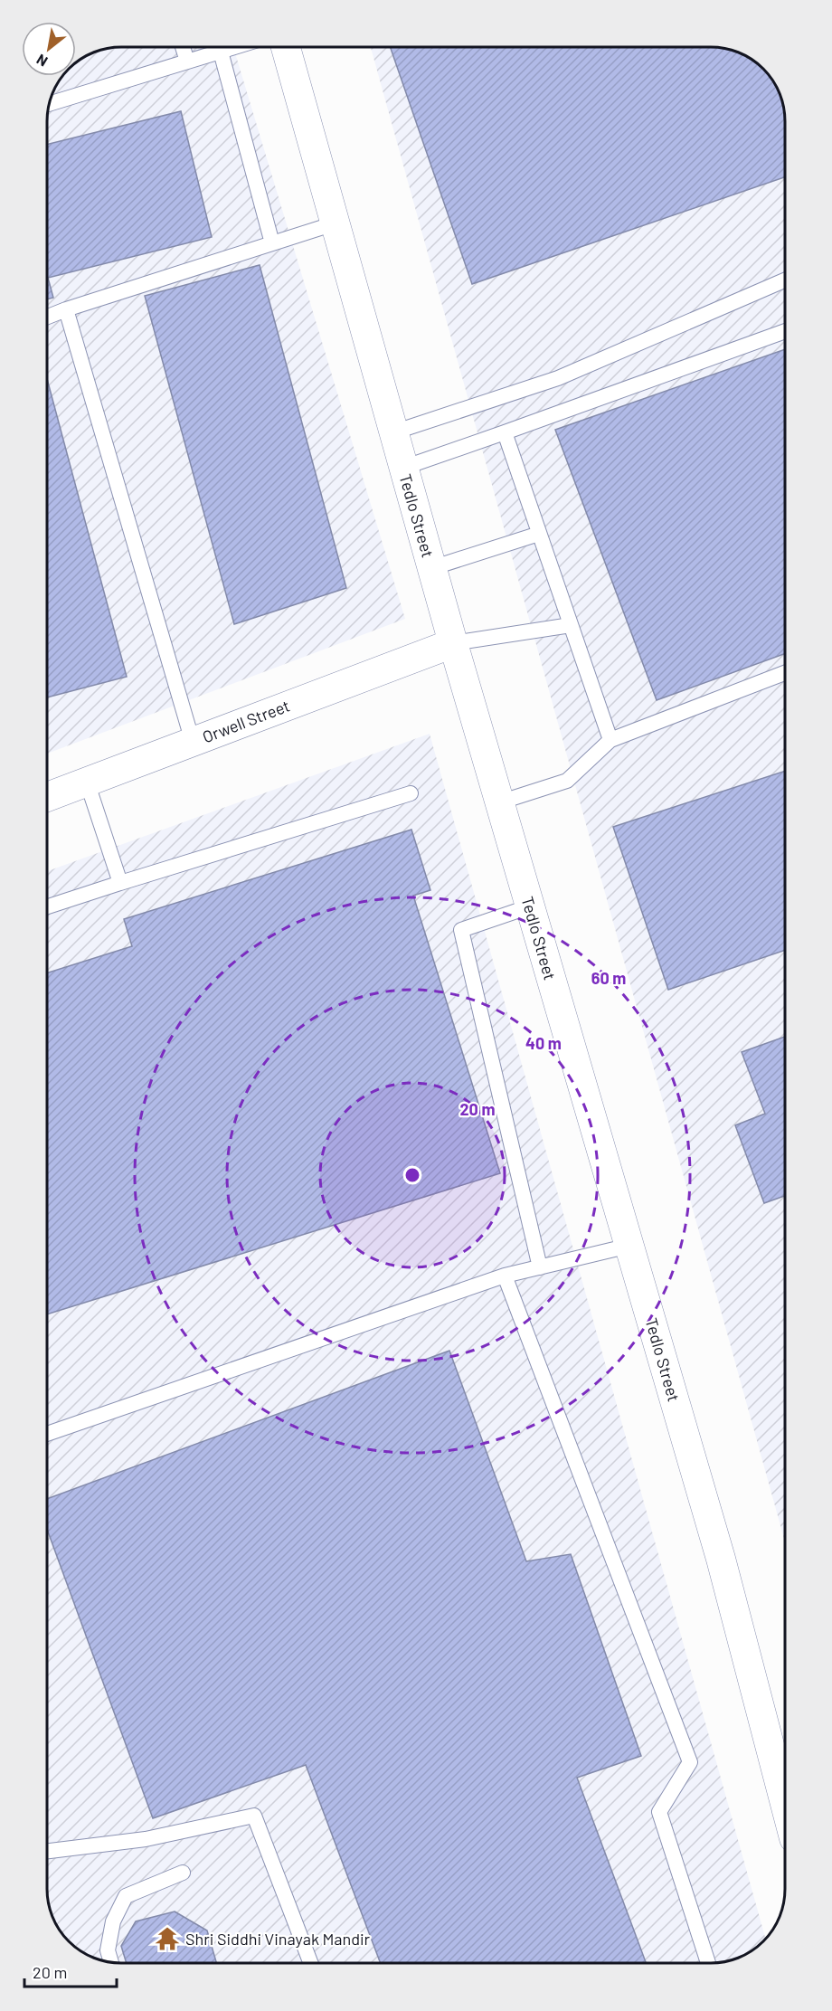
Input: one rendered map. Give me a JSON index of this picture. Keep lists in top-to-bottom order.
{
  "streets": {
    "street": ["Tedlo Street", "Orwell Street"]
  },
  "crossings": [
    ["Tedlo Street", "Orwell Street"]
  ],
  "places": {
    "temple": ["Shri Siddhi Vinayak Mandir"]
  },
  "scale_bar": "20 m",
  "north": "bottom left",
  "rings": ["60 m", "40 m", "20 m"]
}
